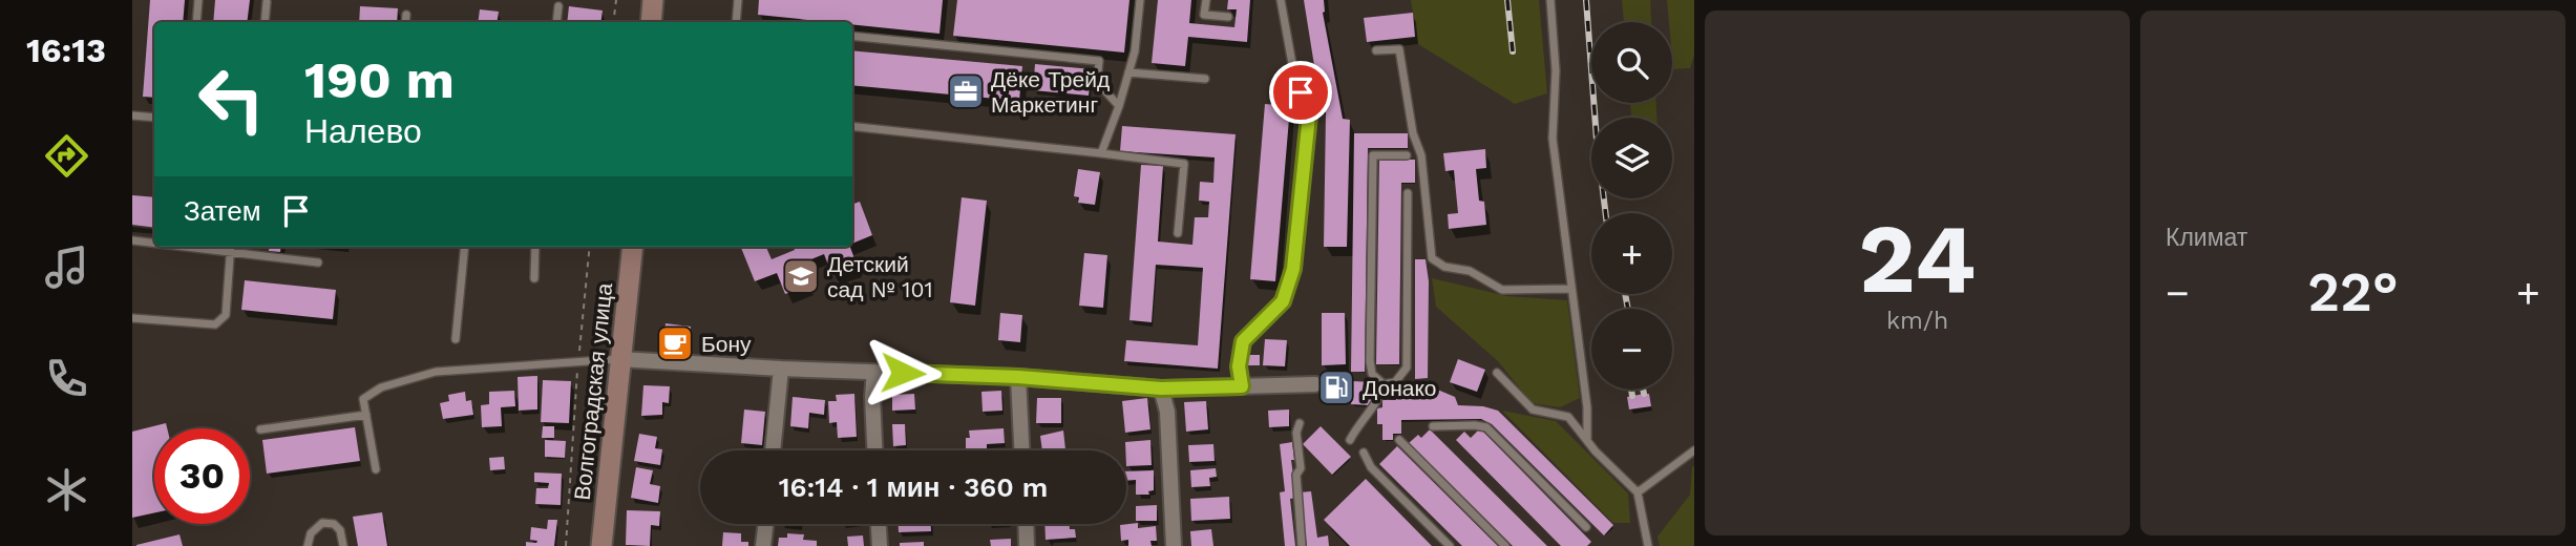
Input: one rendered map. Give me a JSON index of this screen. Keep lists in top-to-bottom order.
{
  "streets": {
    "main road": ["Волгоградская улица"]
  },
  "places": {
    "office": ["Дёке Трейд Маркетинг"],
    "school or university": ["Детский сад № 101"],
    "cafe": ["Бону"],
    "fuel station": ["Донако"]
  },
  "page": {
    "tabs": "16:13",
    "tile": [
      ["24", "km/h"],
      "Климат"
    ],
    "map_buttons": ["+", "−"],
    "turn": ["190 m", "Налево"],
    "then": "Затем",
    "heat": ["−", "22°", "+"],
    "limit": "30",
    "trip": "16:14 · 1 мин · 360 m"
  }
}
